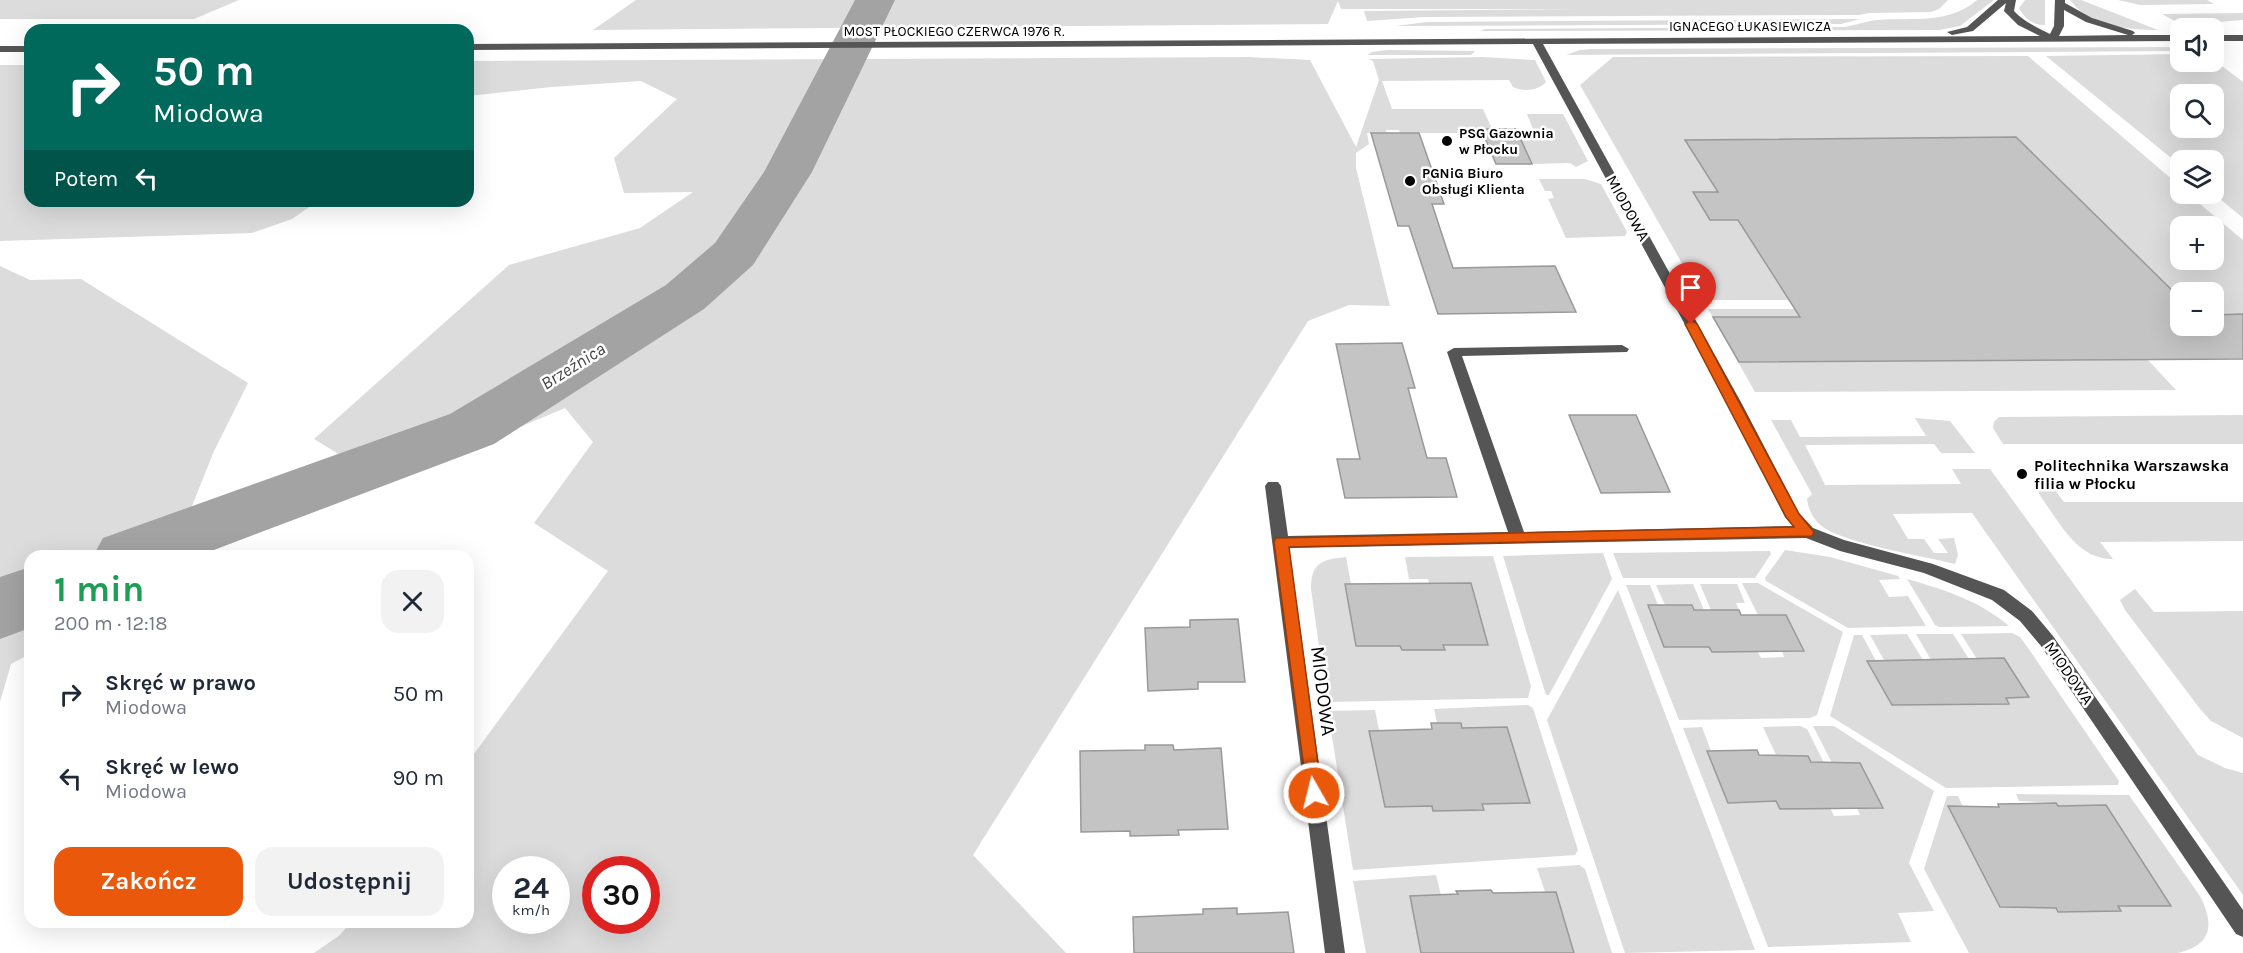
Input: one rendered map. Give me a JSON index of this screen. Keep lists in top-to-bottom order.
{
  "streets": {
    "street": ["IGNACEGO ŁUKASIEWICZA", "MOST PŁOCKIEGO CZERWCA 1976 R.", "MIODOWA"]
  },
  "crossings": [
    ["IGNACEGO ŁUKASIEWICZA", "MOST PŁOCKIEGO CZERWCA 1976 R."],
    ["IGNACEGO ŁUKASIEWICZA", "MIODOWA"]
  ],
  "water": ["Brzeźnica"],
  "places": ["PSG Gazownia w Płocku", "PGNiG Biuro Obsługi Klienta", "Politechnika Warszawska filia w Płocku"],
  "page": {
    "map_buttons": ["+", "−"],
    "turn": ["50 m", "Miodowa"],
    "then": "Potem",
    "heading": ["1 min", "200 m · 12:18"],
    "list": [
      {
        "name": "Skręć w prawo",
        "note": "Miodowa",
        "value": "50 m"
      },
      {
        "name": "Skręć w lewo",
        "note": "Miodowa",
        "value": "90 m"
      }
    ],
    "buttons": ["Zakończ", "Udostępnij"],
    "speed": "24 km/h",
    "limit": "30"
  }
}
